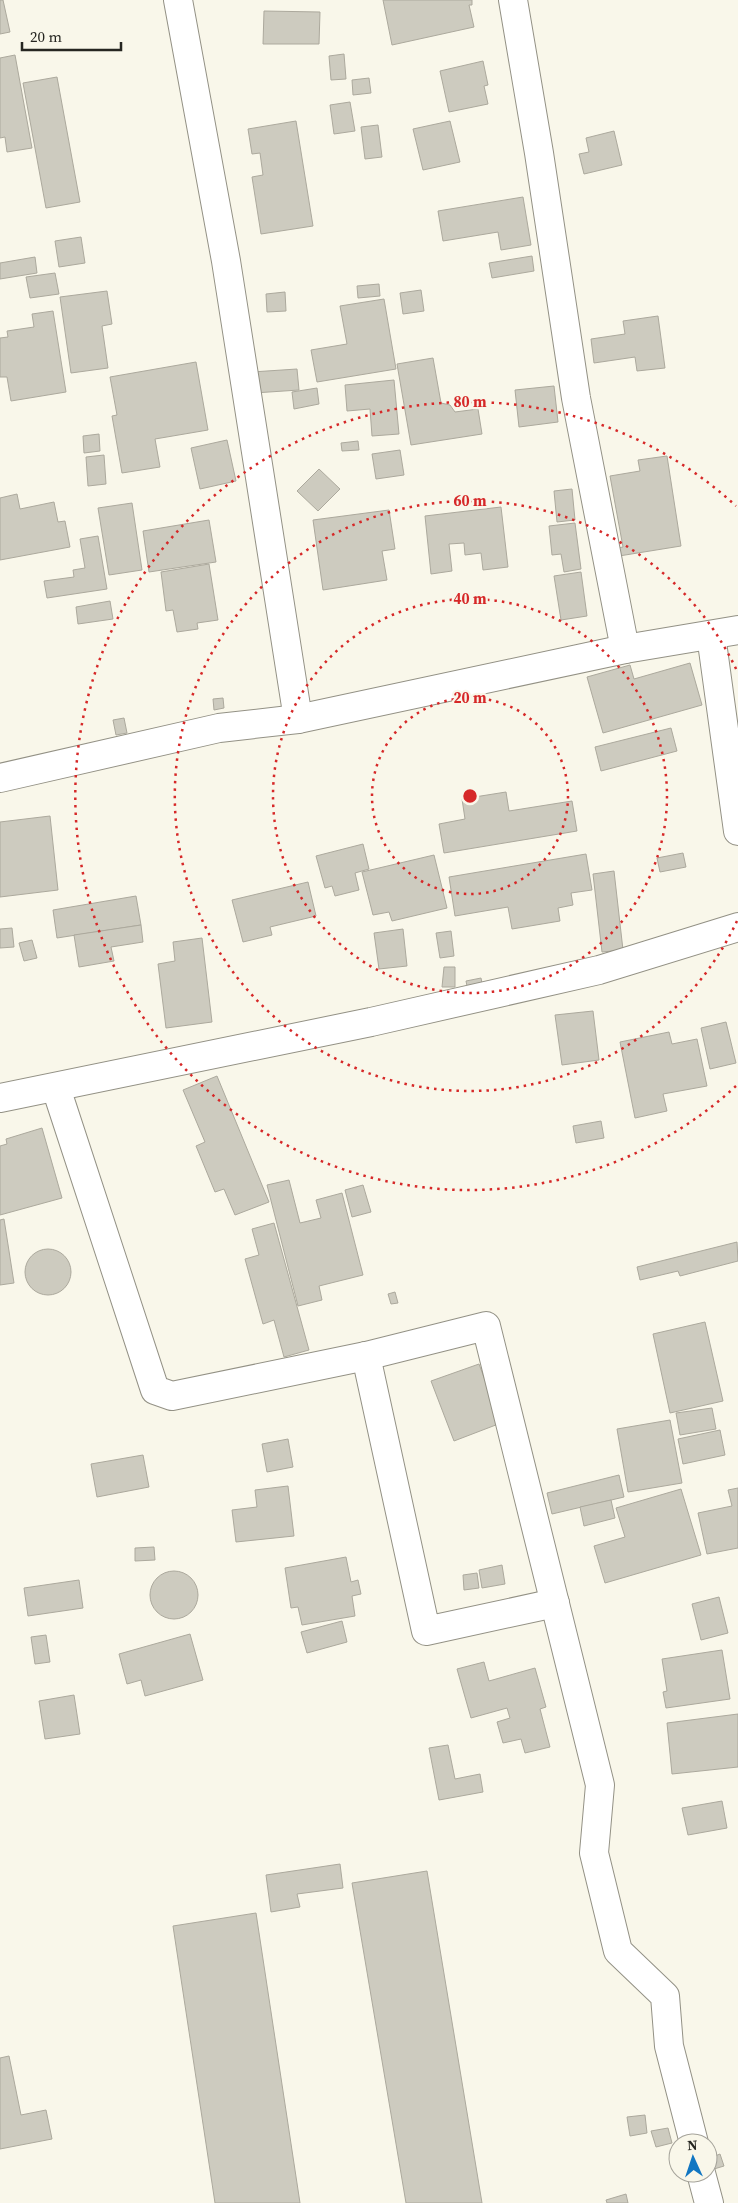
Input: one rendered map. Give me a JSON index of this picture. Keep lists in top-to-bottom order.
{
  "scale_bar": "20 m",
  "north": "top",
  "rings": [
    "80 m",
    "60 m",
    "40 m",
    "20 m"
  ]
}
